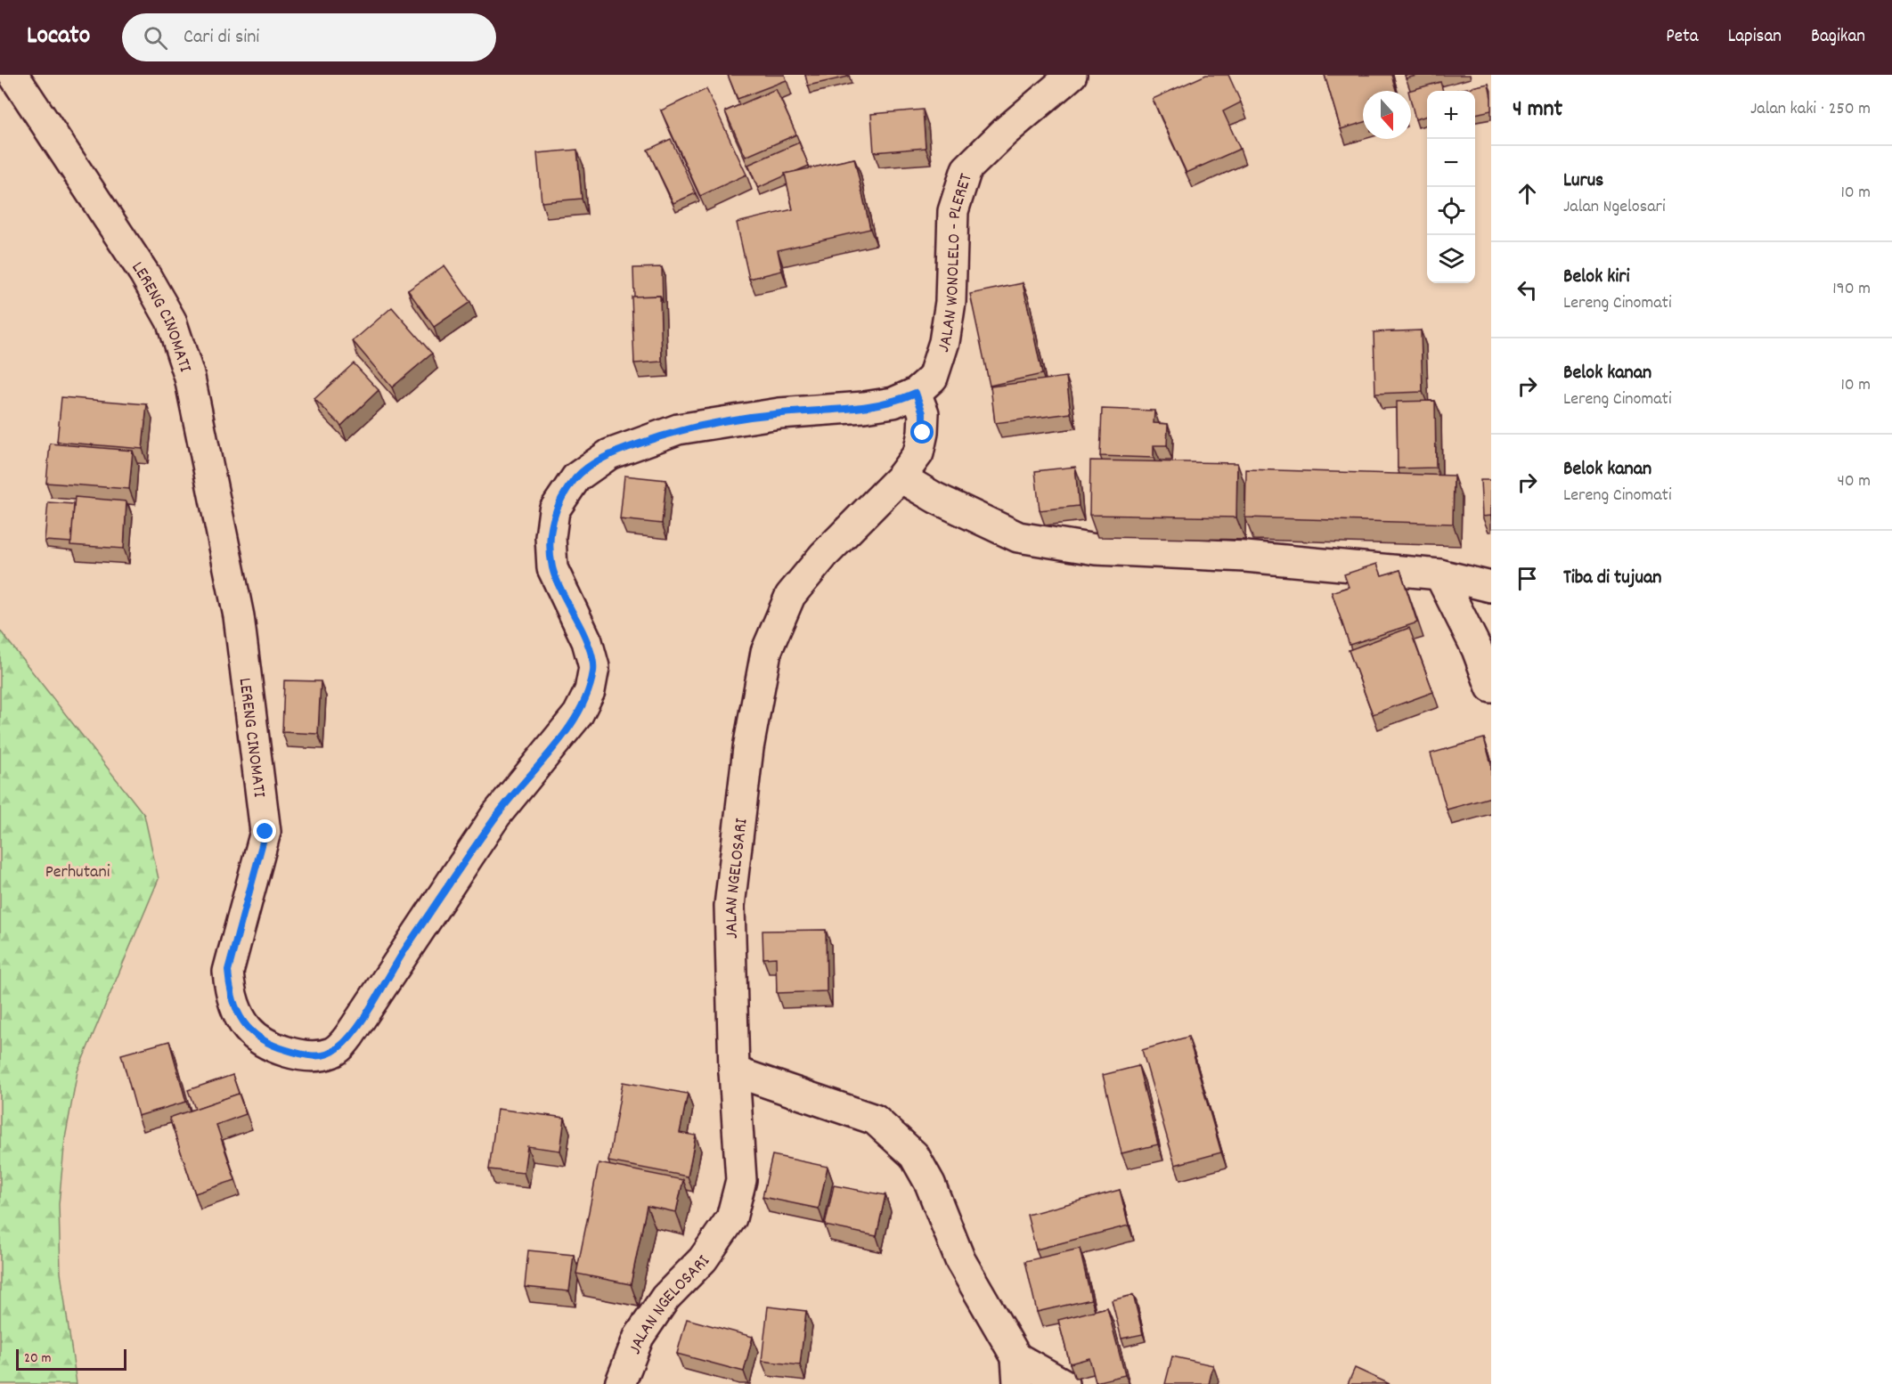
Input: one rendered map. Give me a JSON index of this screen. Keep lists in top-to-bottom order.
{
  "streets": {
    "main road": ["JALAN WONOLELO - PLERET", "LERENG CINOMATI", "JALAN NGELOSARI"]
  },
  "crossings": [
    ["JALAN WONOLELO - PLERET", "LERENG CINOMATI"],
    ["JALAN WONOLELO - PLERET", "JALAN NGELOSARI"],
    ["LERENG CINOMATI", "JALAN NGELOSARI"]
  ],
  "parks": ["Perhutani"],
  "scale_bar": "20 m",
  "north": "bottom",
  "page": {
    "header": "Locato",
    "search": "Cari di sini",
    "nav": ["Peta", "Lapisan", "Bagikan"],
    "heading": ["4 mnt", "Jalan kaki · 250 m"],
    "map_buttons": ["+", "−"],
    "list": [
      ["Lurus", "Jalan Ngelosari", "10 m"],
      ["Belok kiri", "Lereng Cinomati", "190 m"],
      ["Belok kanan", "Lereng Cinomati", "10 m"],
      ["Belok kanan", "Lereng Cinomati", "40 m"],
      "Tiba di tujuan"
    ],
    "scale": "20 m"
  }
}
